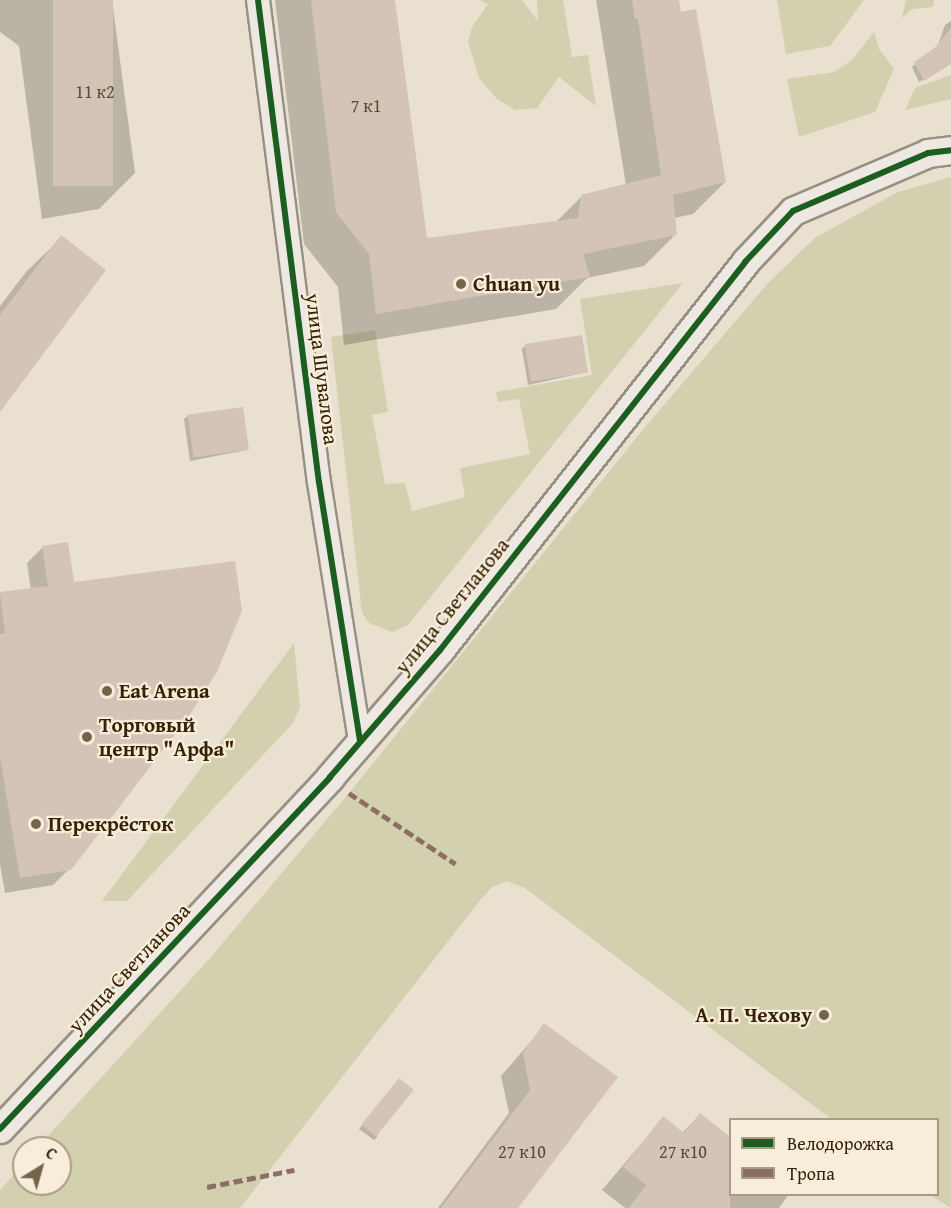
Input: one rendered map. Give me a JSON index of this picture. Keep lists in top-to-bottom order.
{
  "streets": {
    "street": ["улица Шувалова", "улица Светланова"]
  },
  "crossings": [
    ["улица Шувалова", "улица Светланова"]
  ],
  "places": [
    "Chuan yu",
    "Eat Arena",
    "Торговый центр \"Арфа\"",
    "Перекрёсток",
    "А. П. Чехову"
  ],
  "house_numbers": [
    "11 к2",
    "7 к1",
    "27 к10",
    "27 к10"
  ],
  "legend": ["Велодорожка", "Тропа"],
  "north": "top right"
}
